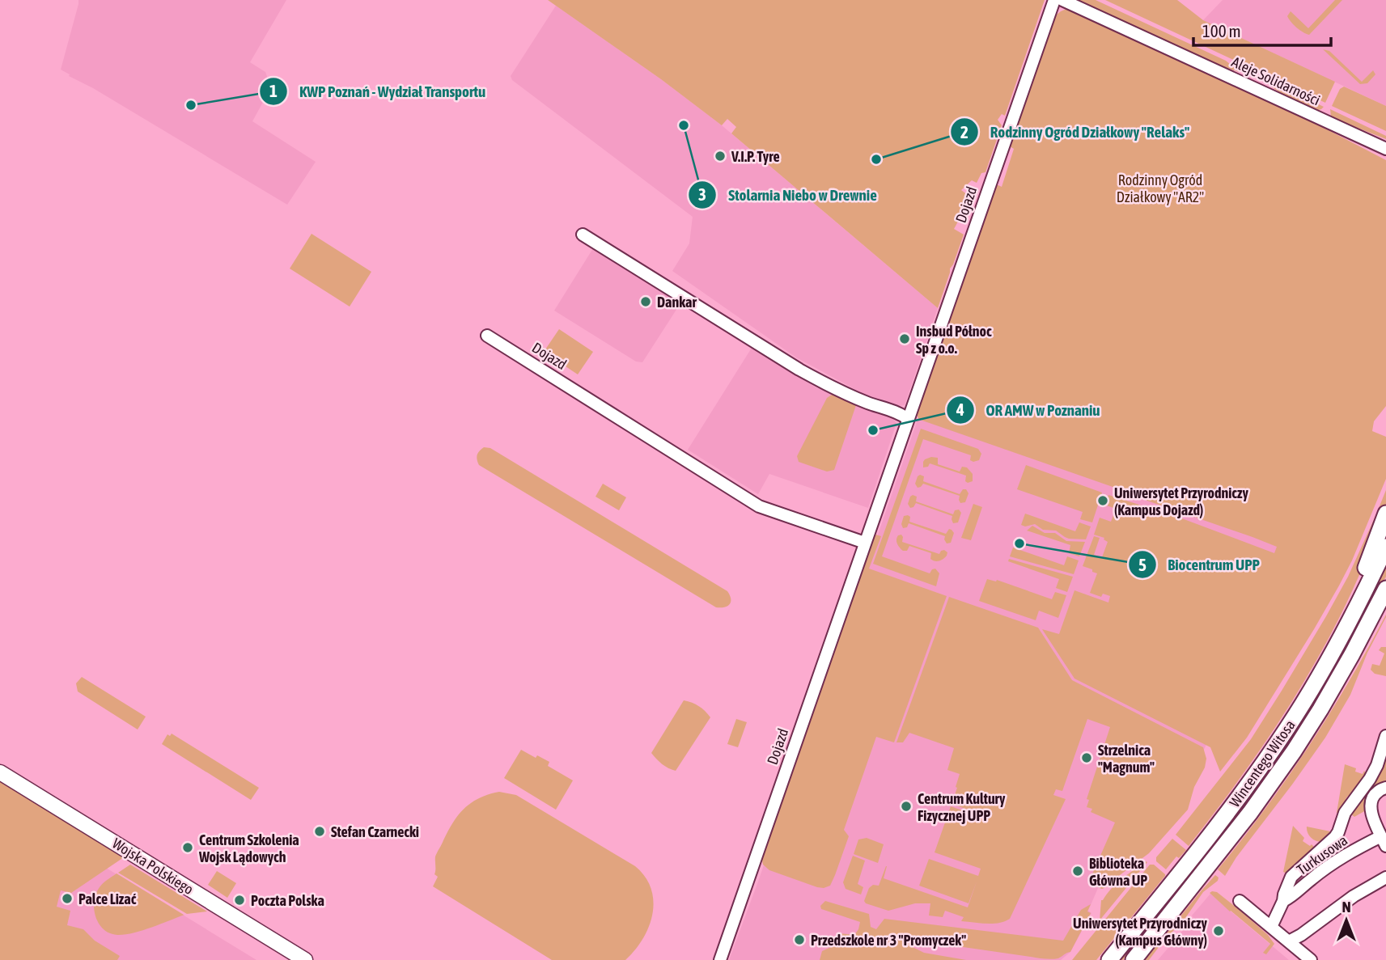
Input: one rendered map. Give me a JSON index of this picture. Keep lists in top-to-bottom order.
{
  "streets": {
    "main road": ["Wincentego Witosa"],
    "street": [
      "Aleje Solidarności",
      "Dojazd",
      "Turkusowa",
      "Wojska Polskiego"
    ]
  },
  "parks": ["Rodzinny Ogród Działkowy \"AR2\""],
  "places": [
    "KWP Poznań - Wydział Transportu",
    "Stolarnia Niebo w Drewnie",
    "V.I.P. Tyre",
    "Rodzinny Ogród Działkowy \"Relaks\"",
    "Dankar",
    "Insbud Północ Sp z o.o.",
    "OR AMW w Poznaniu",
    "Uniwersytet Przyrodniczy (Kampus Dojazd)",
    "Biocentrum UPP",
    "Strzelnica \"Magnum\"",
    "Centrum Kultury Fizycznej UPP",
    "Stefan Czarnecki",
    "Centrum Szkolenia Wojsk Lądowych",
    "Biblioteka Główna UP",
    "Palce Lizać",
    "Poczta Polska",
    "Uniwersytet Przyrodniczy (Kampus Główny)",
    "Przedszkole nr 3 \"Promyczek\""
  ],
  "scale_bar": "100 m",
  "north": "top"
}
